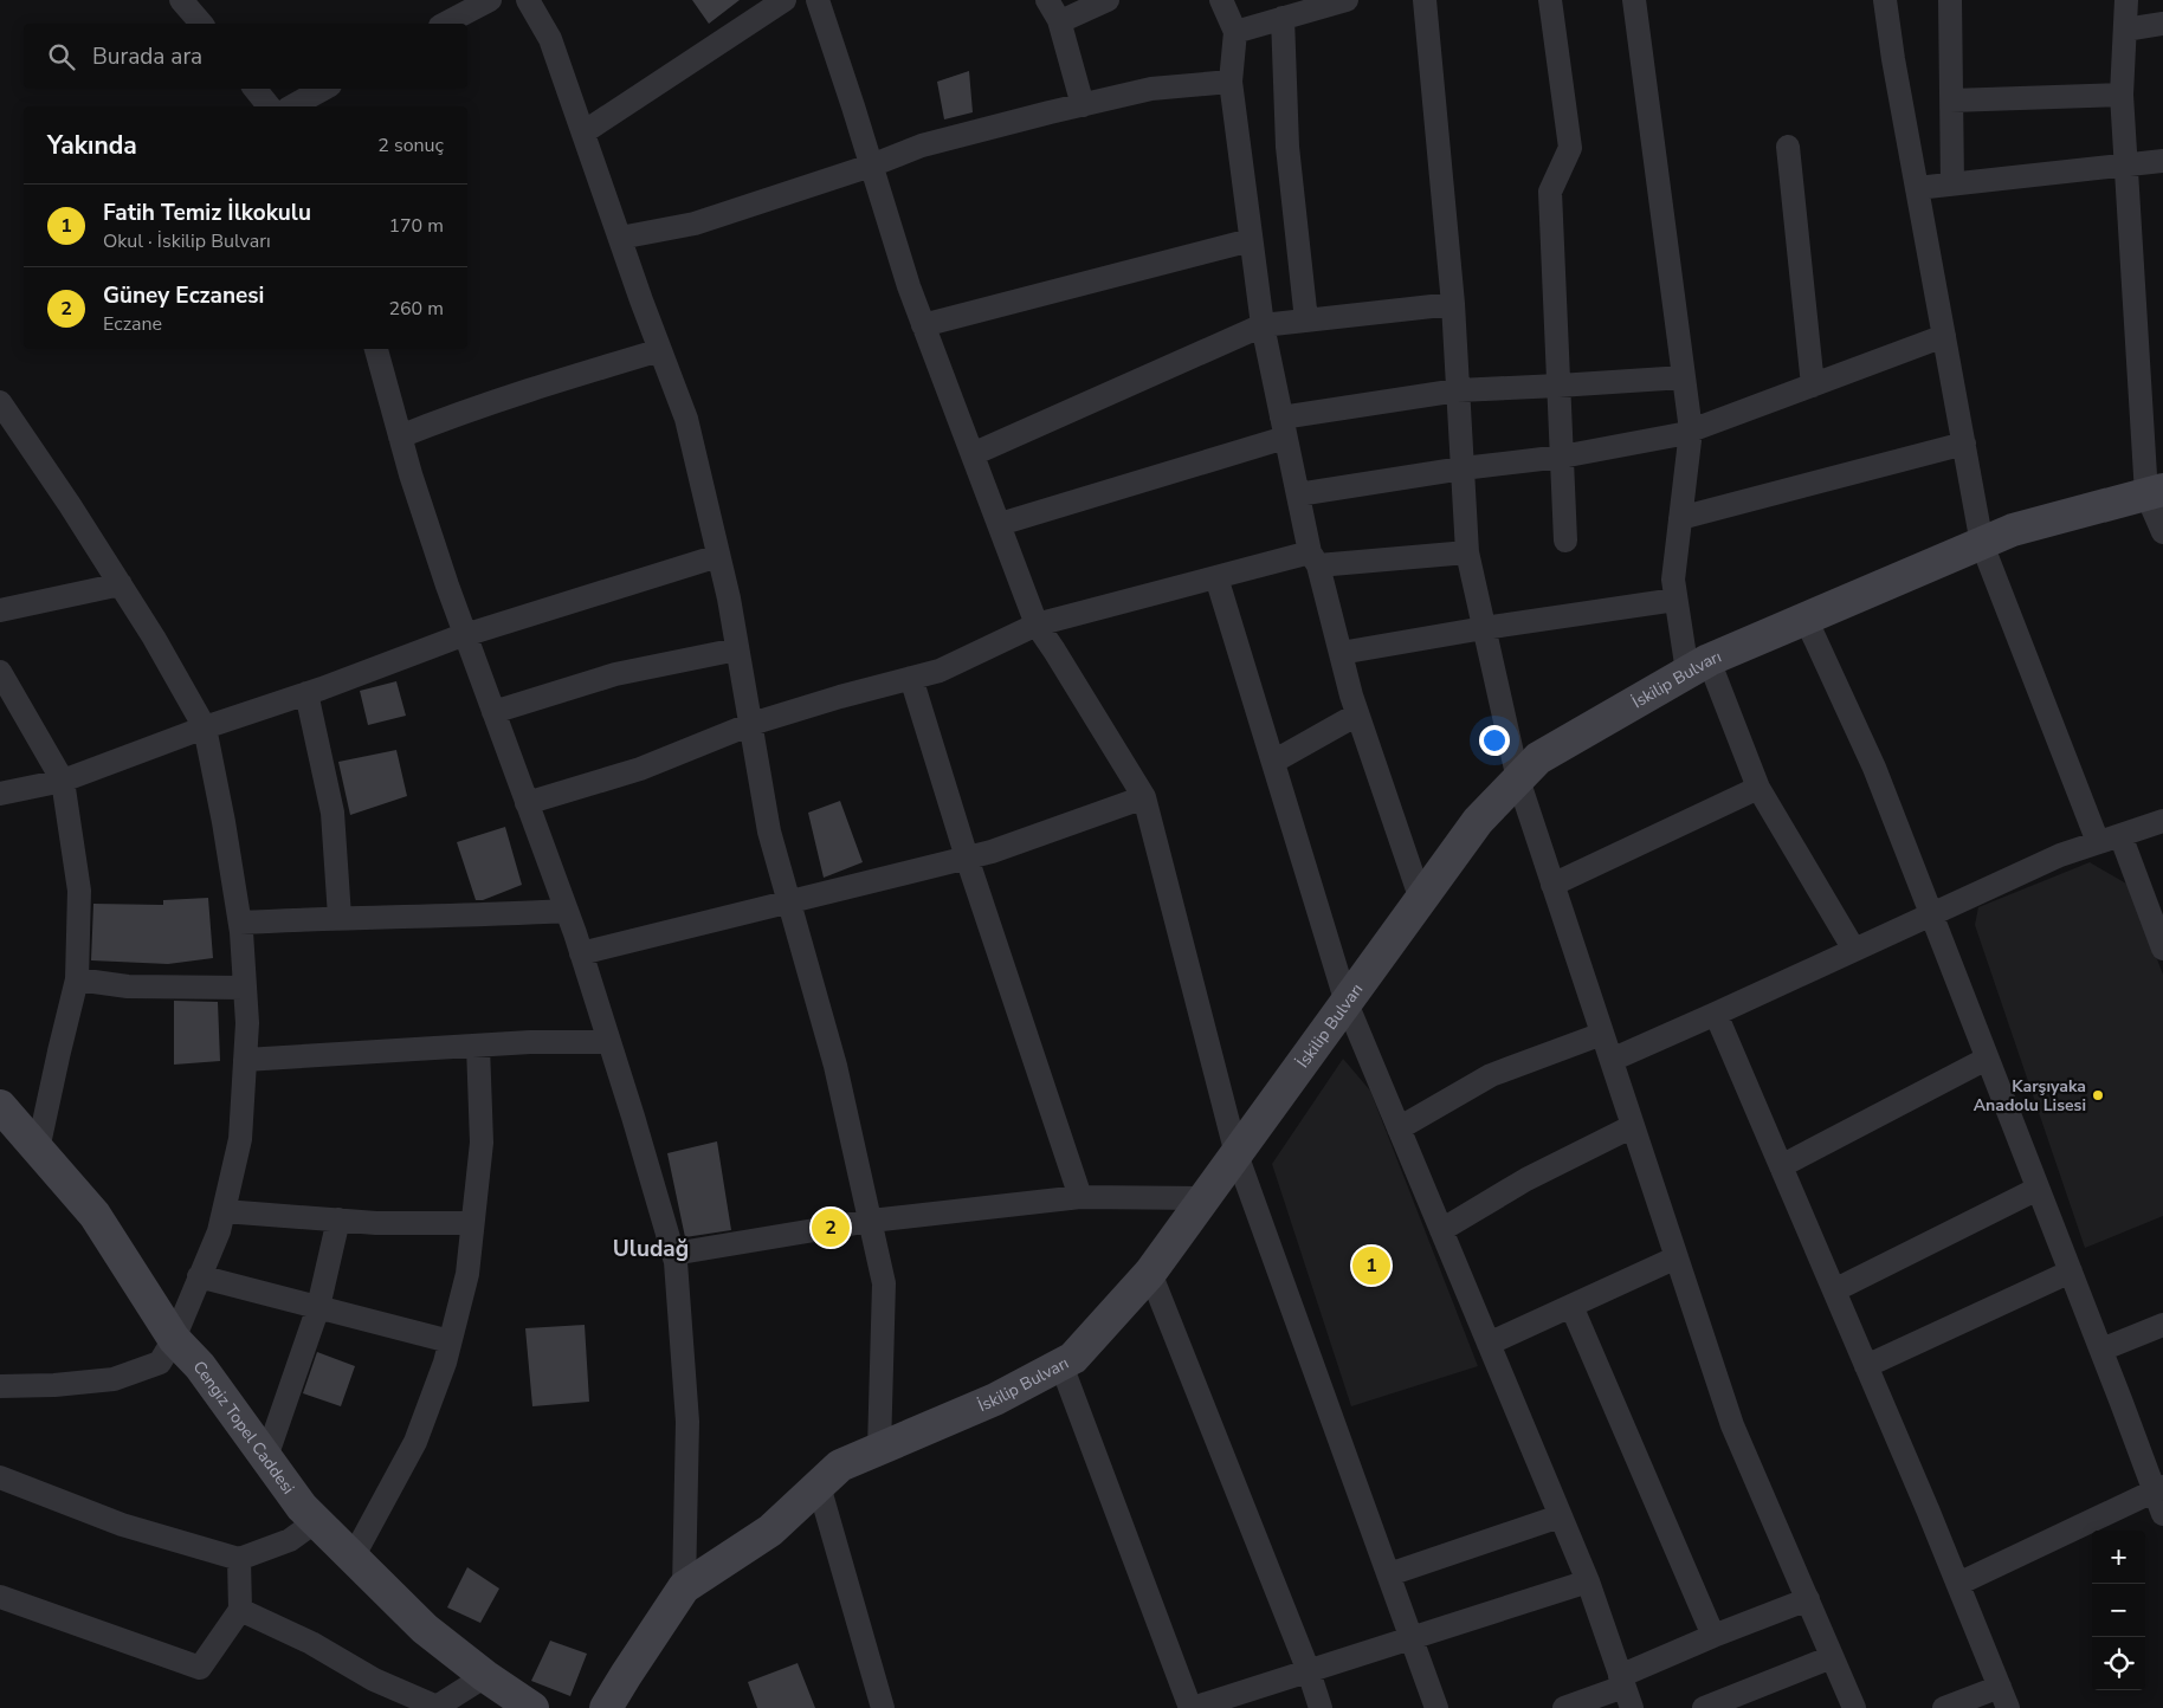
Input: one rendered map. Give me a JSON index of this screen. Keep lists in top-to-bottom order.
{
  "streets": {
    "main road": ["İskilip Bulvarı", "Cengiz Topel Caddesi"]
  },
  "districts": ["Uludağ"],
  "places": ["Karşıyaka Anadolu Lisesi"],
  "page": {
    "search": "Burada ara",
    "heading": ["Yakında", "2 sonuç"],
    "list": [
      {
        "mark": "1",
        "name": "Fatih Temiz İlkokulu",
        "note": "Okul · İskilip Bulvarı",
        "value": "170 m"
      },
      {
        "mark": "2",
        "name": "Güney Eczanesi",
        "note": "Eczane",
        "value": "260 m"
      }
    ],
    "pins": ["2", "1"],
    "map_buttons": ["+", "−"]
  }
}
